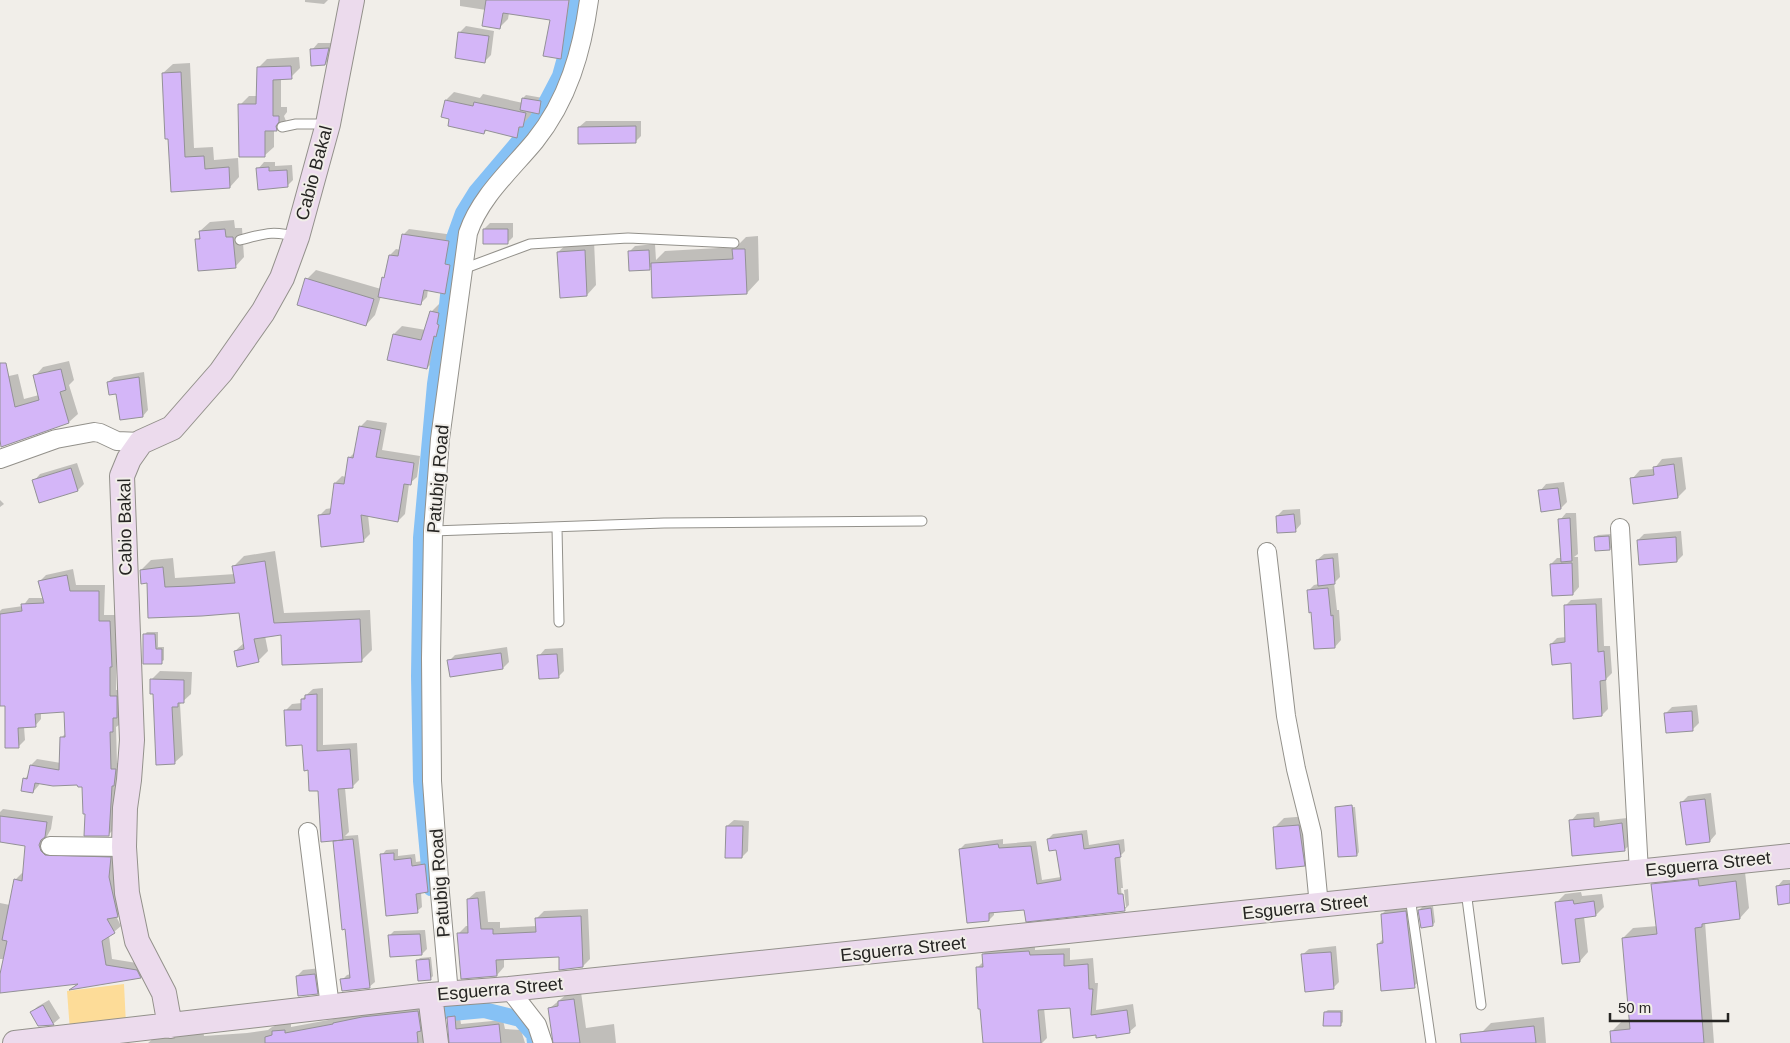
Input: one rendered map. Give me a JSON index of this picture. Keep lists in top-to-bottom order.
{
  "streets": {
    "main road": ["Cabio Bakal", "Esguerra Street"],
    "street": ["Patubig Road"]
  },
  "crossings": [
    ["Cabio Bakal", "Esguerra Street"],
    ["Patubig Road", "Esguerra Street"]
  ],
  "scale_bar": "50 m"
}
